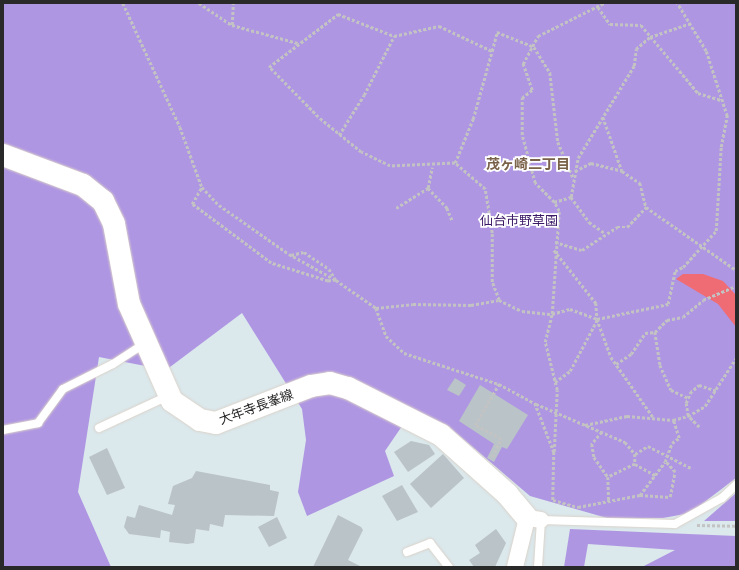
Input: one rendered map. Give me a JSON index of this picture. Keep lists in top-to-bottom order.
{
  "streets": {
    "street": ["大年寺長峯線"]
  },
  "districts": ["茂ヶ崎二丁目"],
  "parks": ["仙台市野草園"]
}
